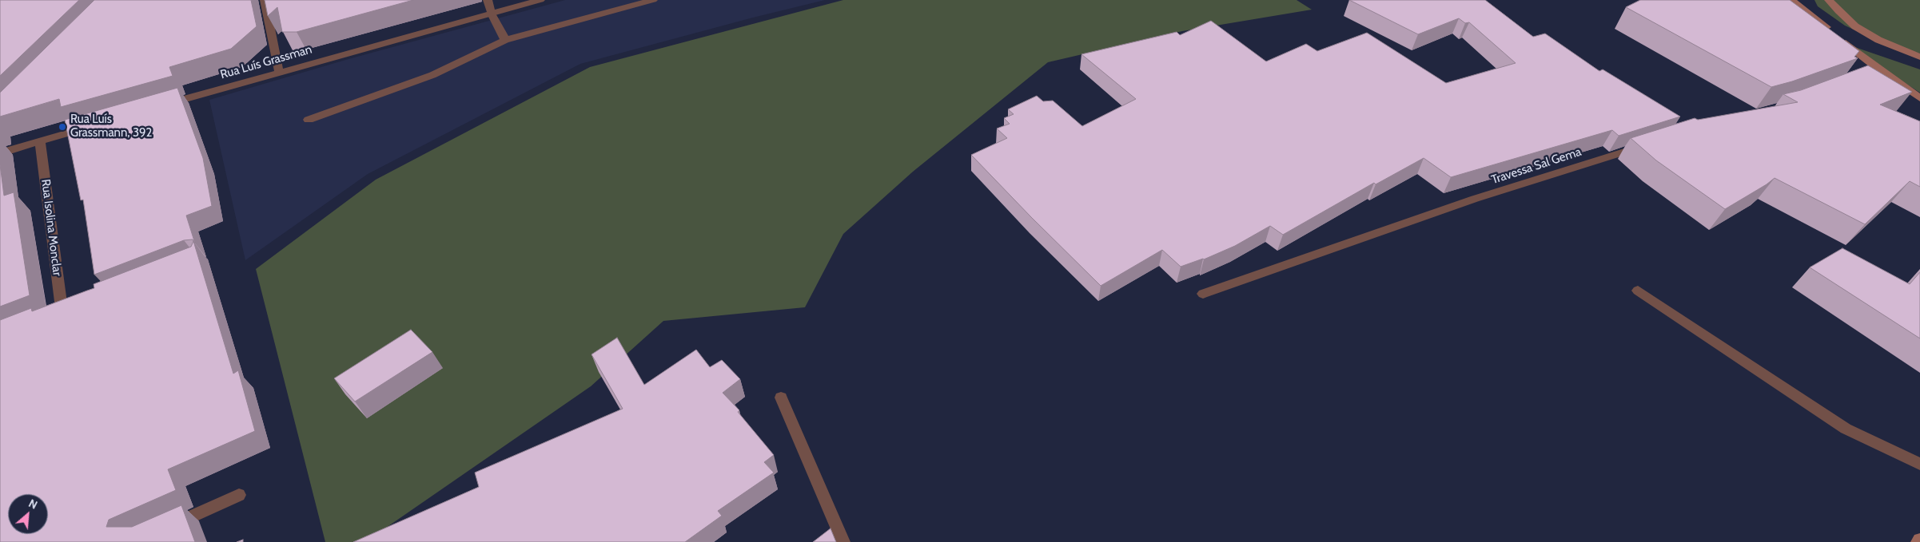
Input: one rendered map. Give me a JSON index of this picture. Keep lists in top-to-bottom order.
{
  "streets": {
    "street": ["Rua Luís Grassman", "Travessa Sal Gema", "Rua Isolina Monclar"]
  },
  "places": ["Rua Luís Grassmann, 392"],
  "north": "top right"
}
